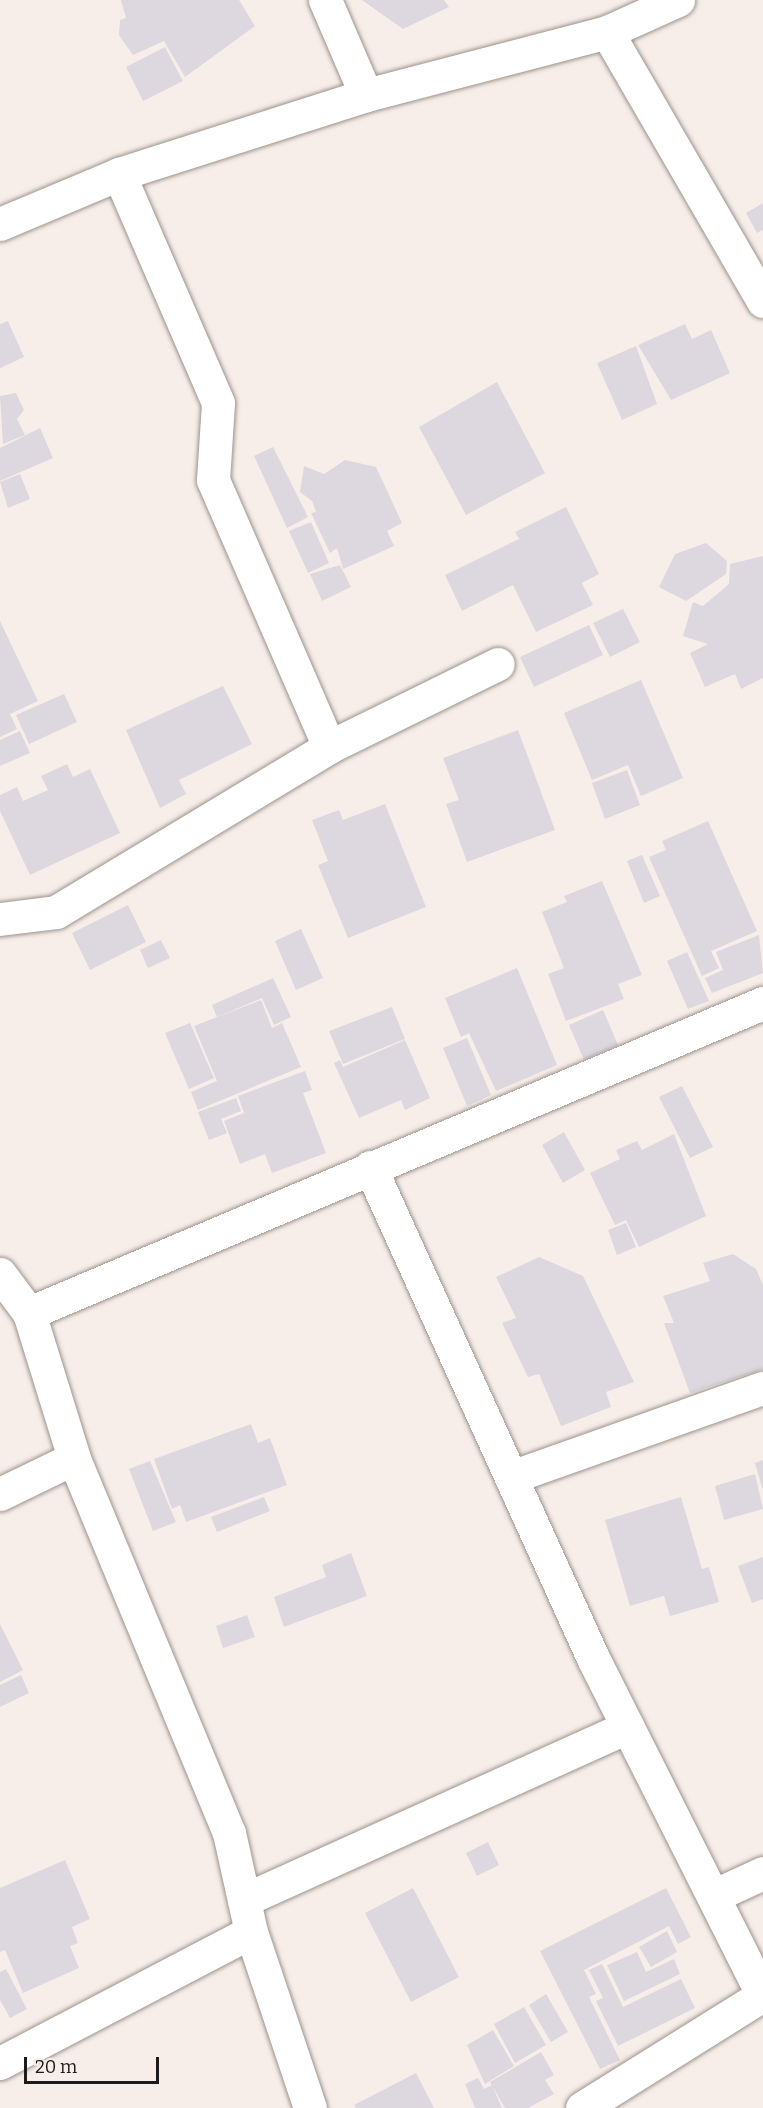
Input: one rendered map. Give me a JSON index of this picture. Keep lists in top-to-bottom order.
{
  "scale_bar": "20 m"
}
